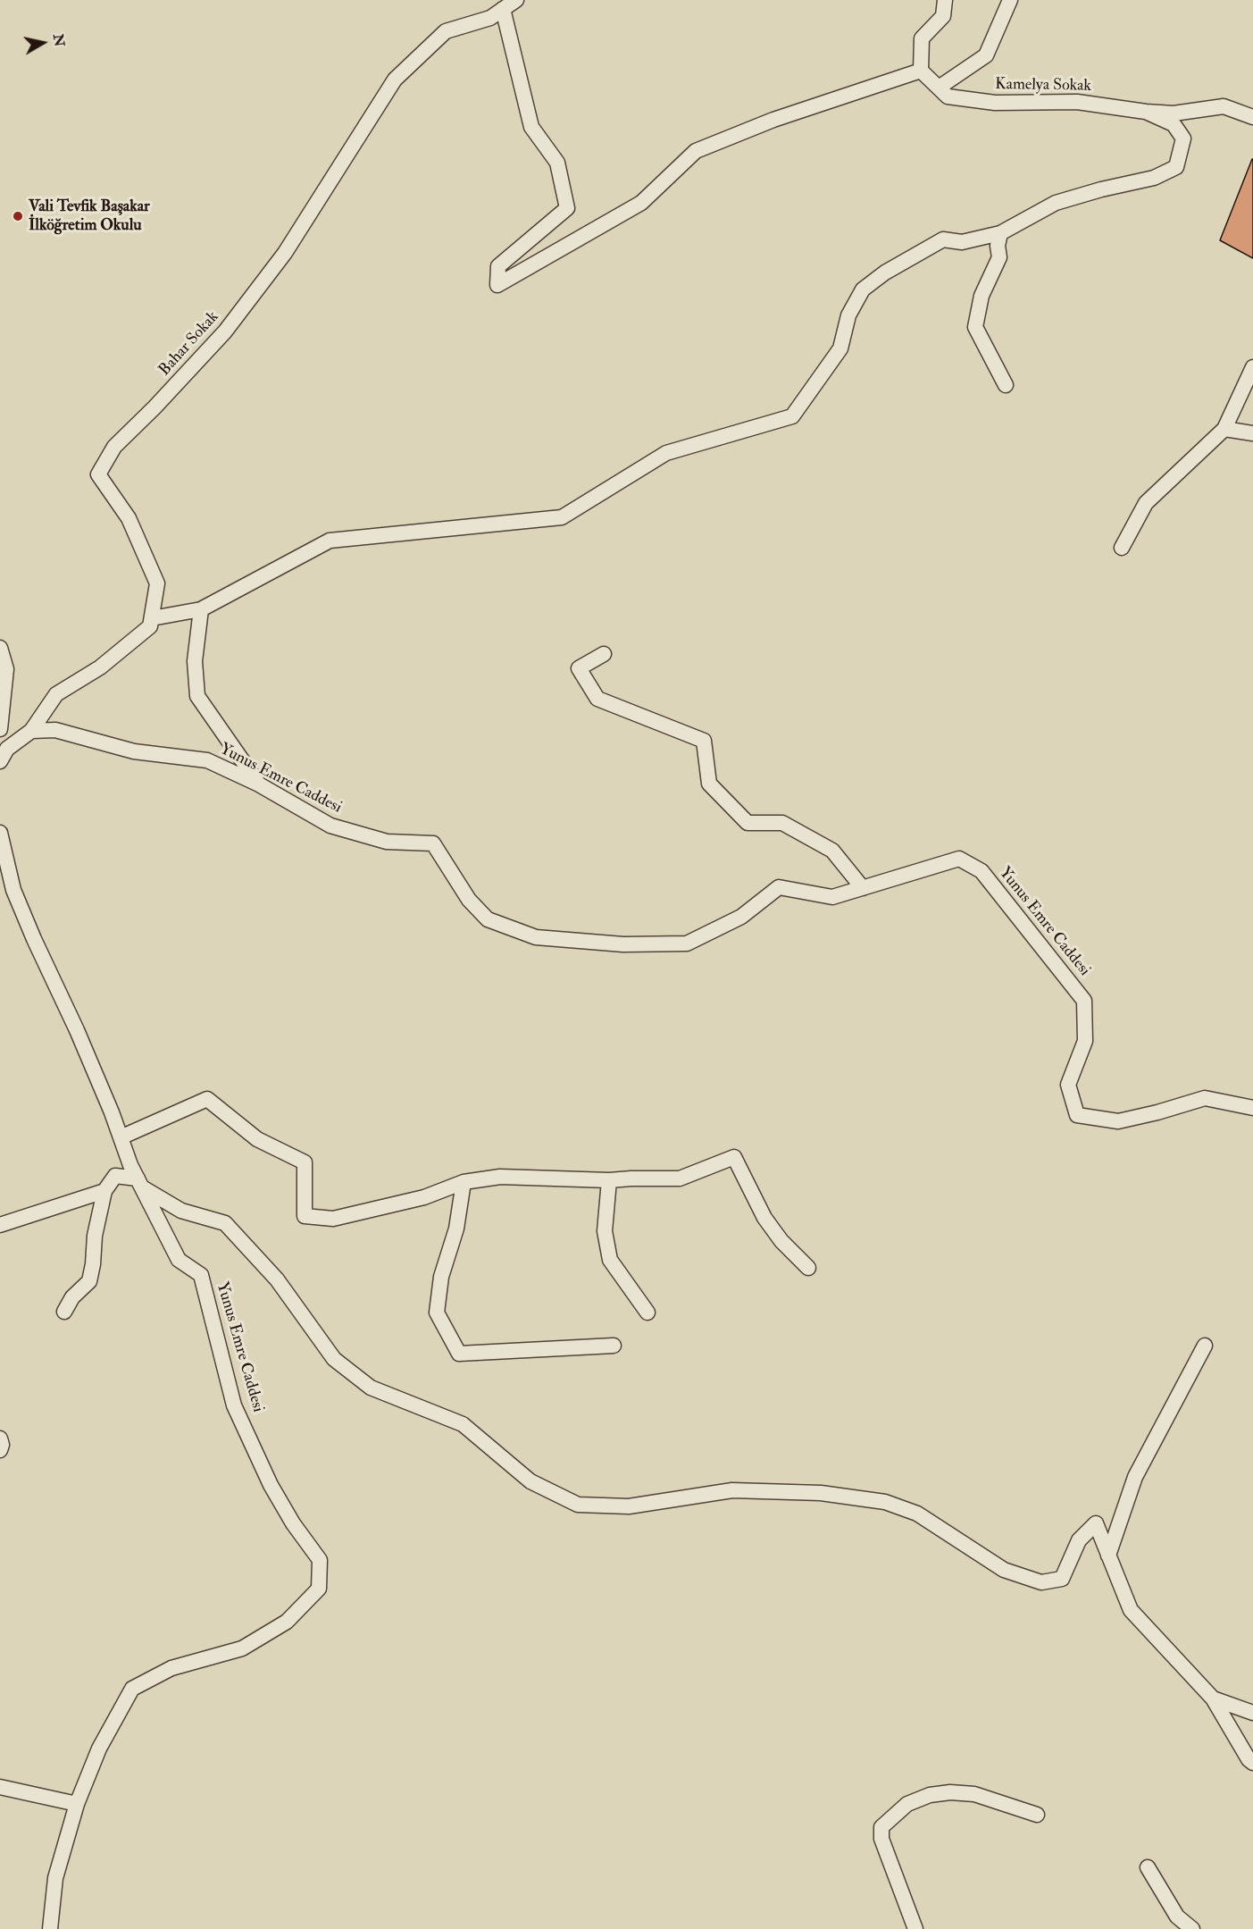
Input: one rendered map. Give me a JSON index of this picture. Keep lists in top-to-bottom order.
{
  "streets": {
    "street": ["Kamelya Sokak", "Bahar Sokak", "Yunus Emre Caddesi"]
  },
  "places": ["Vali Tevfik Başakar İlköğretim Okulu"],
  "north": "right"
}
